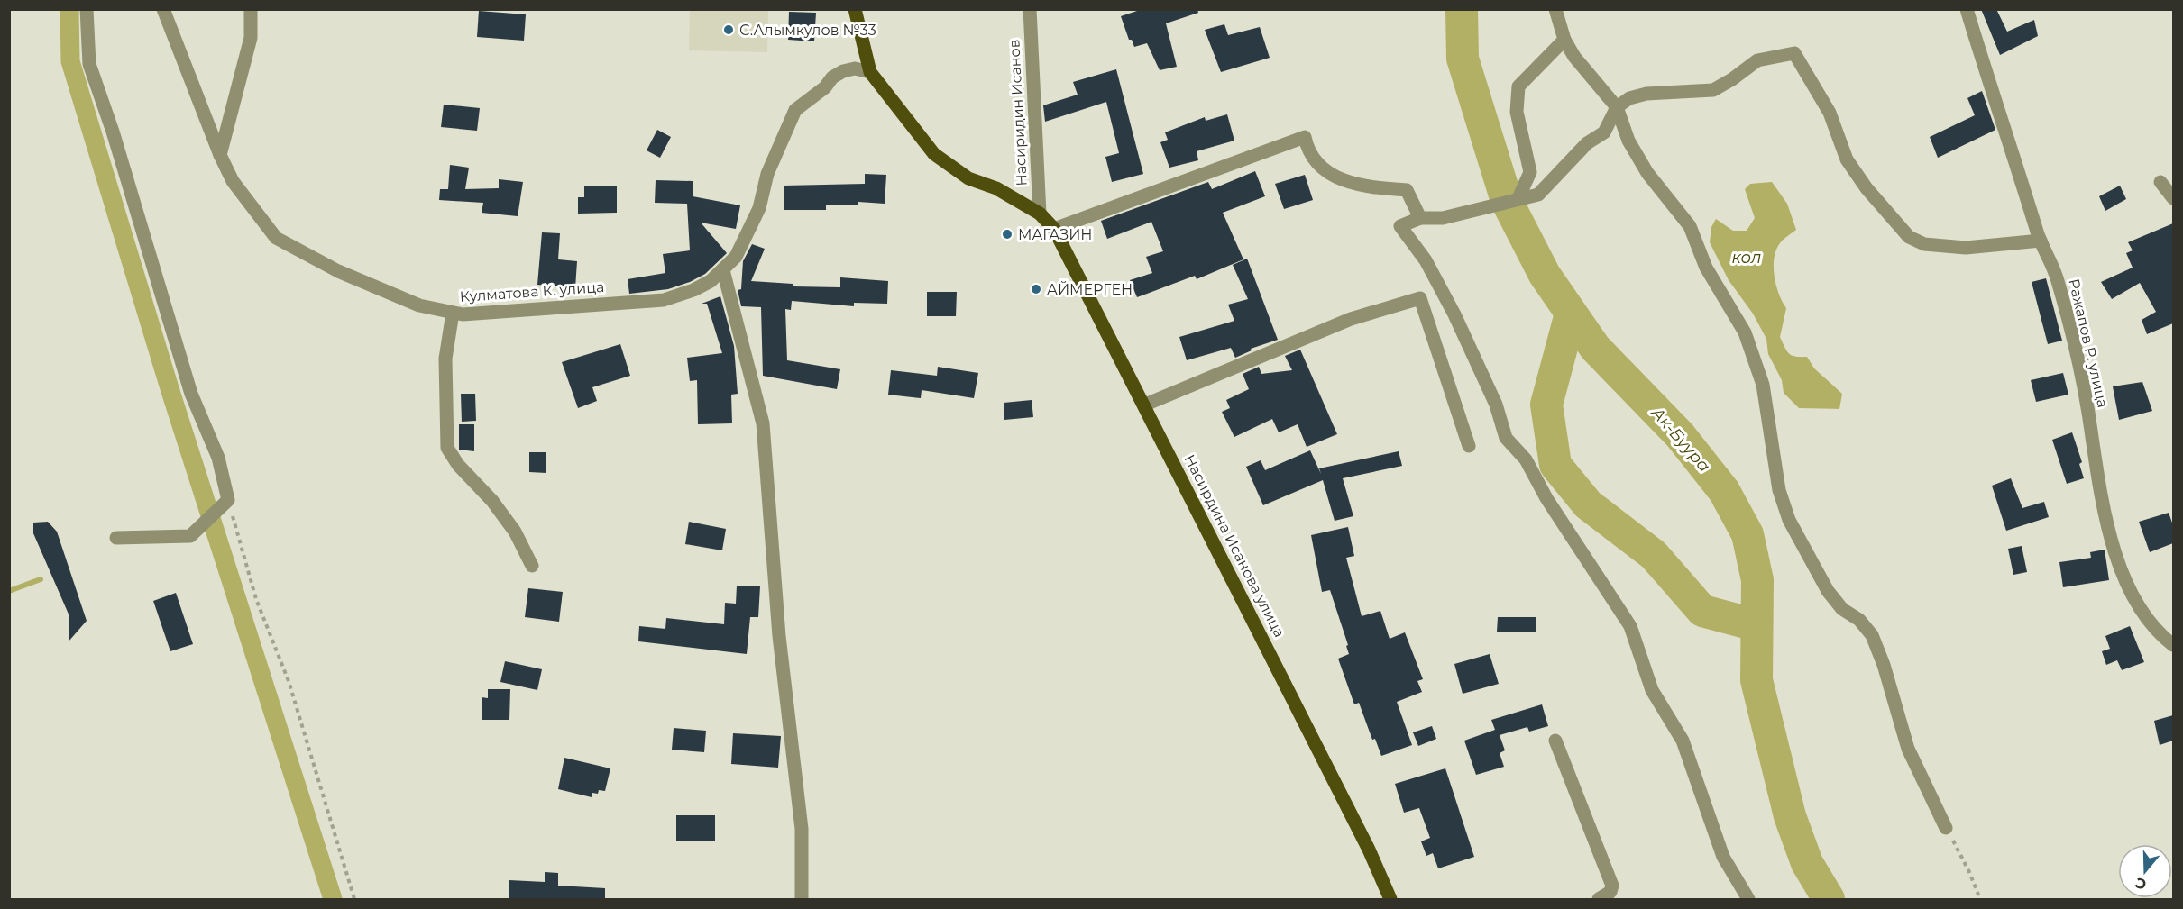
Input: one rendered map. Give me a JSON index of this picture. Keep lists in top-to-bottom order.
{
  "streets": {
    "main road": ["Насирдина Исанова улица"],
    "street": ["Насиридин Исанов", "Кулматова К. улица", "Ражапов Р. улица"]
  },
  "crossings": [
    ["Насиридин Исанов", "Насирдина Исанова улица"],
    ["Кулматова К. улица", "Насирдина Исанова улица"]
  ],
  "water": ["кол", "Ак-Буура"],
  "places": ["С.Алымкулов №33", "МАГАЗИН", "АЙМЕРГЕН"],
  "north": "bottom"
}
